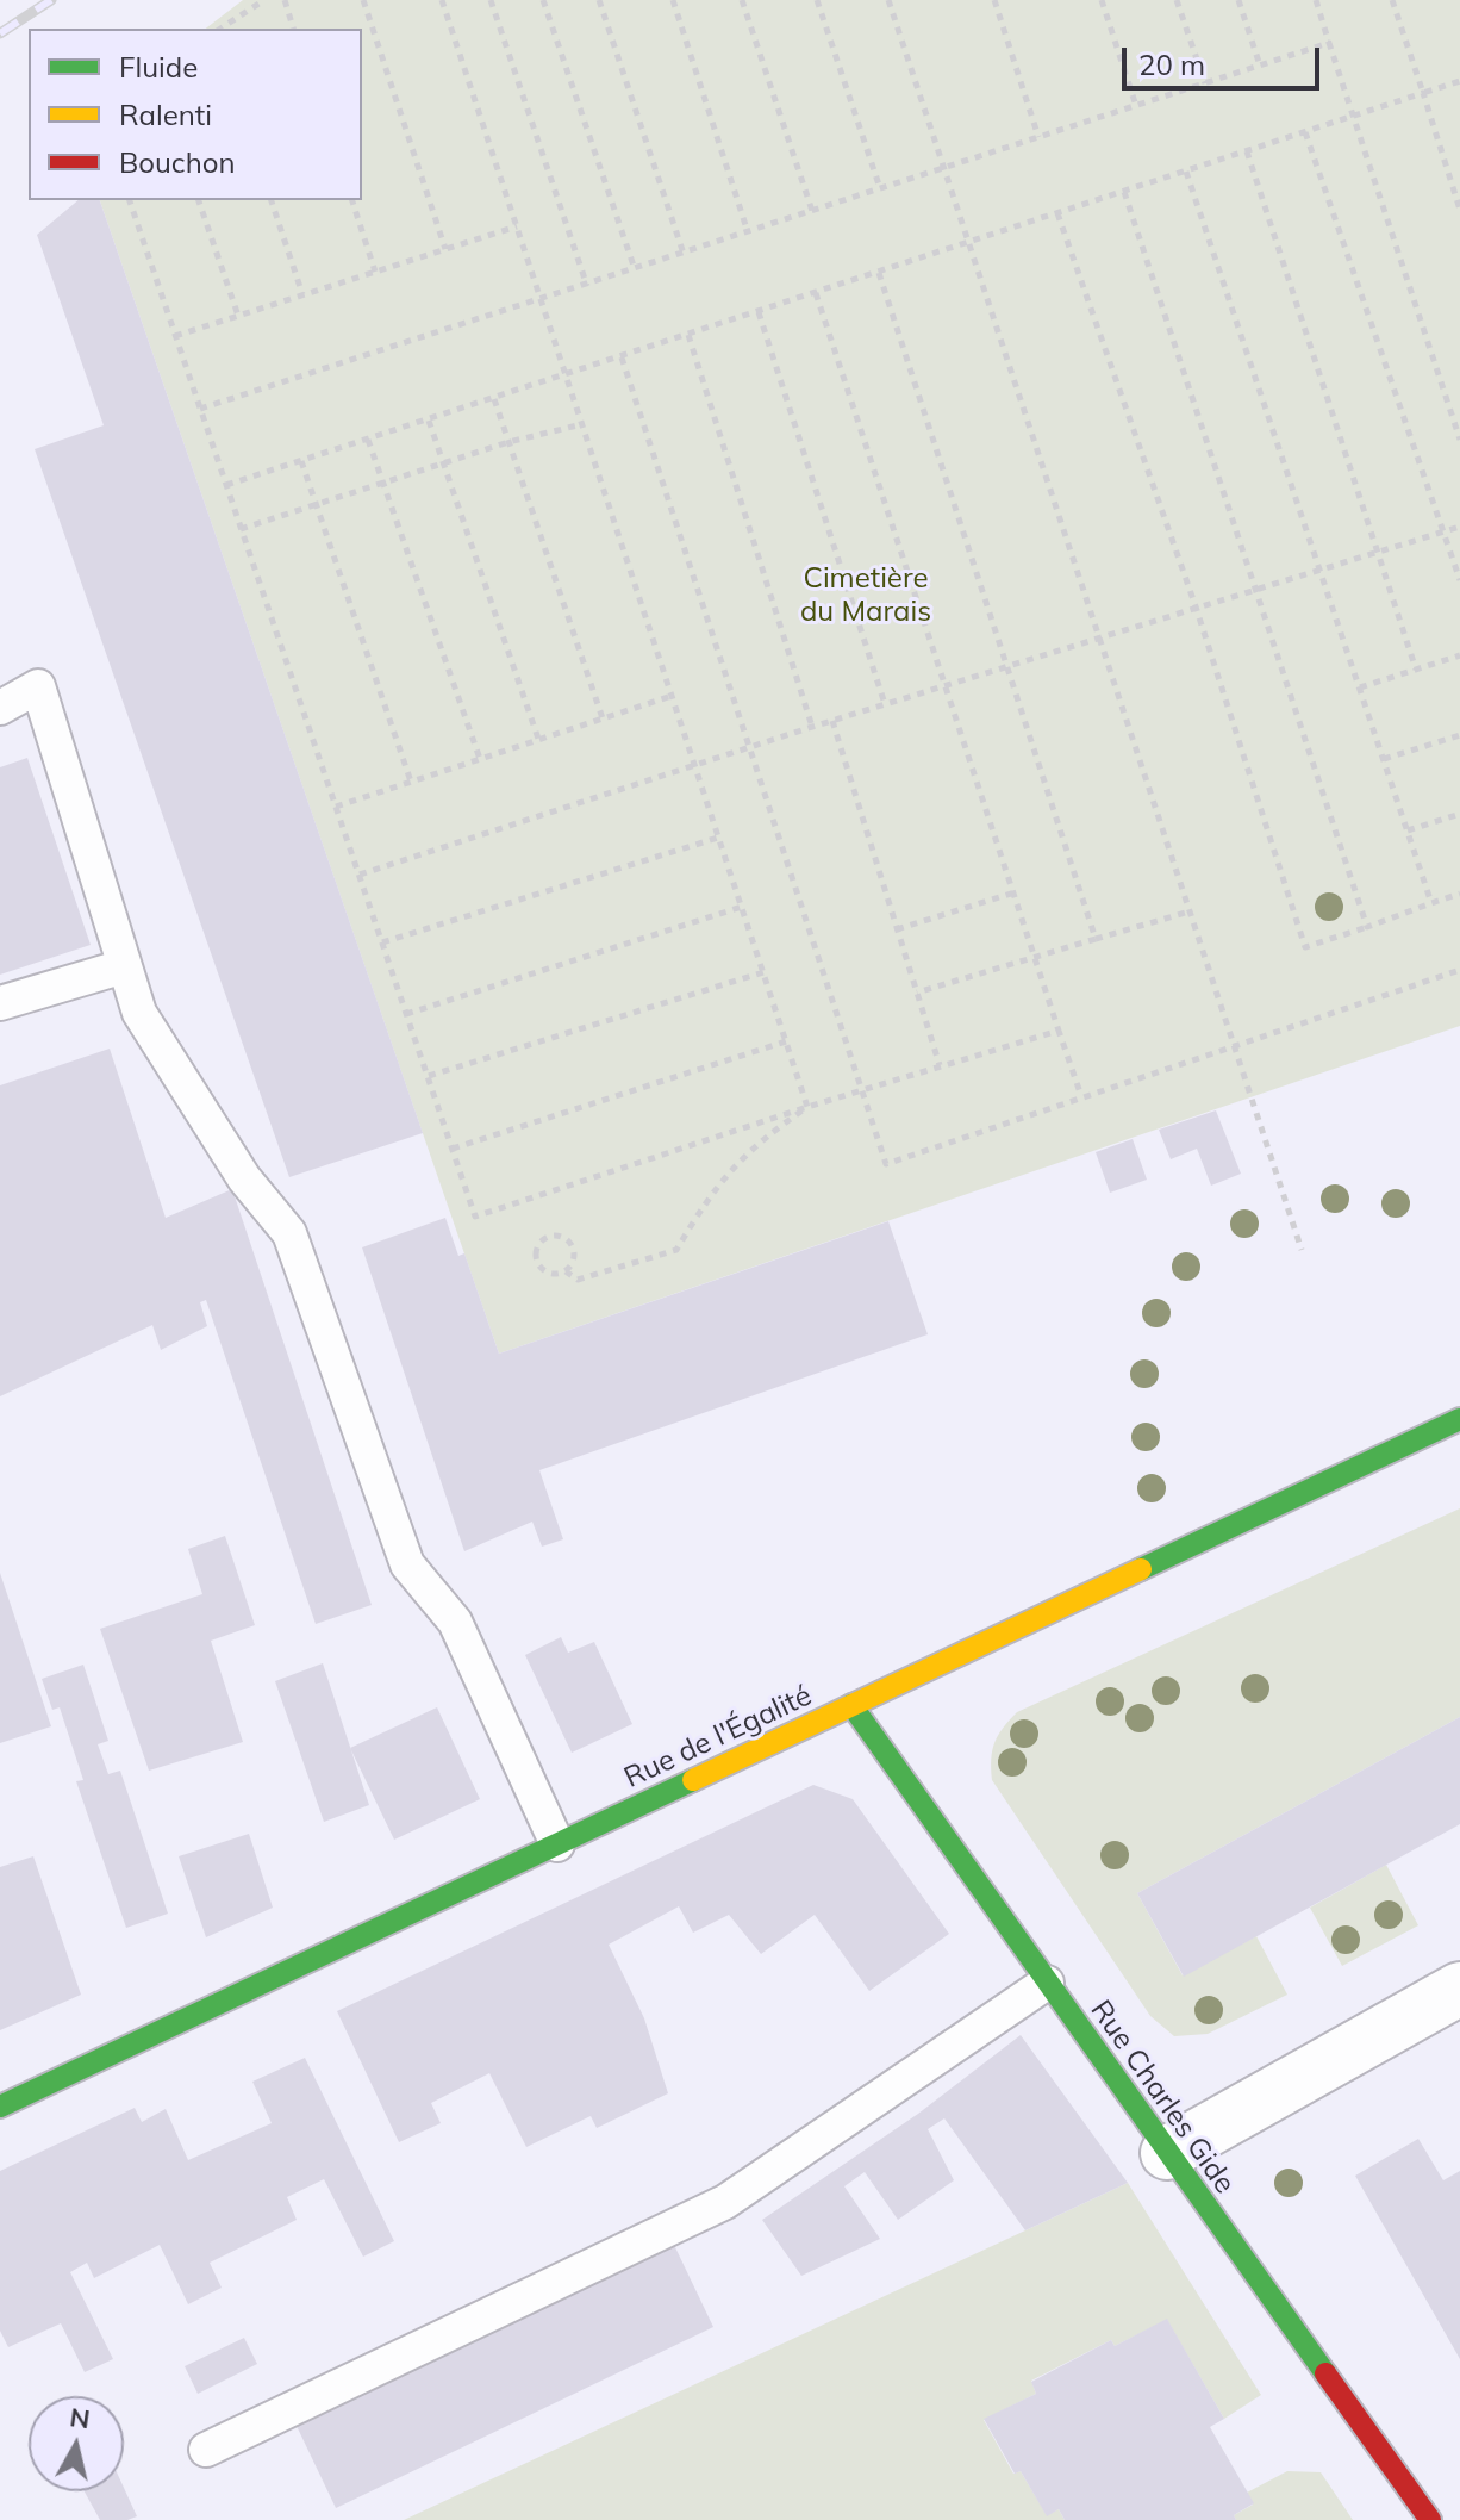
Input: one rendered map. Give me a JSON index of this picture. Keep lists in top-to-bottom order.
{
  "streets": {
    "street": ["Rue de l'Égalité", "Rue Charles Gide"]
  },
  "crossings": [
    ["Rue de l'Égalité", "Rue Charles Gide"]
  ],
  "parks": ["Cimetière du Marais"],
  "legend": ["Fluide", "Ralenti", "Bouchon"],
  "scale_bar": "20 m",
  "north": "top"
}
